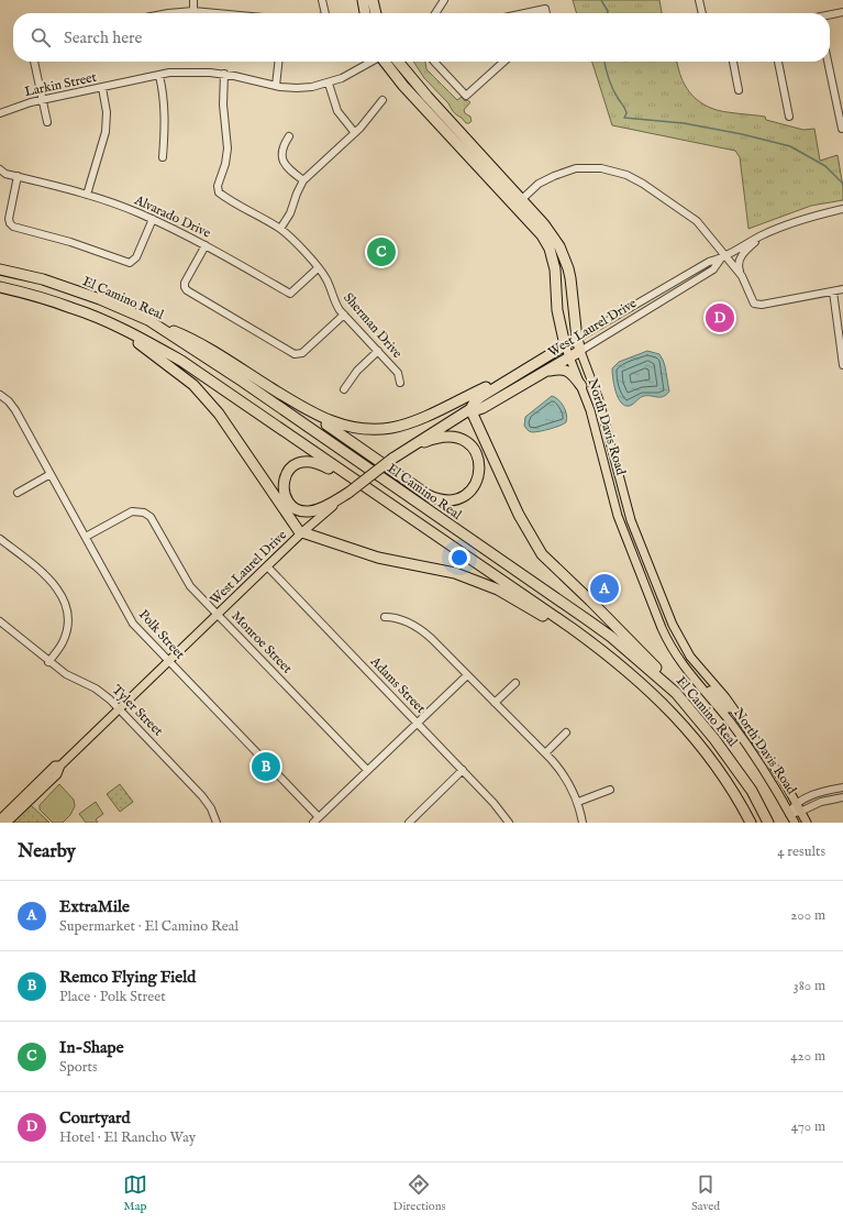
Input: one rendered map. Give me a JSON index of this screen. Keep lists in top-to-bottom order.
{
  "streets": {
    "highway": ["El Camino Real", "West Laurel Drive", "North Davis Road"],
    "street": [
      "Larkin Street",
      "Alvarado Drive",
      "Sherman Drive",
      "Polk Street",
      "Monroe Street",
      "Adams Street",
      "Tyler Street"
    ]
  },
  "crossings": [
    ["Larkin Street", "Sherman Drive"],
    ["Alvarado Drive", "Sherman Drive"],
    ["West Laurel Drive", "North Davis Road"],
    ["West Laurel Drive", "Polk Street"],
    ["West Laurel Drive", "Monroe Street"],
    ["West Laurel Drive", "Adams Street"],
    ["West Laurel Drive", "Tyler Street"],
    ["Polk Street", "Monroe Street"]
  ],
  "page": {
    "search": "Search here",
    "pins": [
      "C",
      "D",
      "A",
      "B"
    ],
    "heading": ["Nearby", "4 results"],
    "list": [
      {
        "mark": "A",
        "name": "ExtraMile",
        "note": "Supermarket · El Camino Real",
        "value": "200 m"
      },
      {
        "mark": "B",
        "name": "Remco Flying Field",
        "note": "Place · Polk Street",
        "value": "380 m"
      },
      {
        "mark": "C",
        "name": "In-Shape",
        "note": "Sports",
        "value": "420 m"
      },
      {
        "mark": "D",
        "name": "Courtyard",
        "note": "Hotel · El Rancho Way",
        "value": "470 m"
      }
    ],
    "nav": ["Map", "Directions", "Saved"]
  }
}
